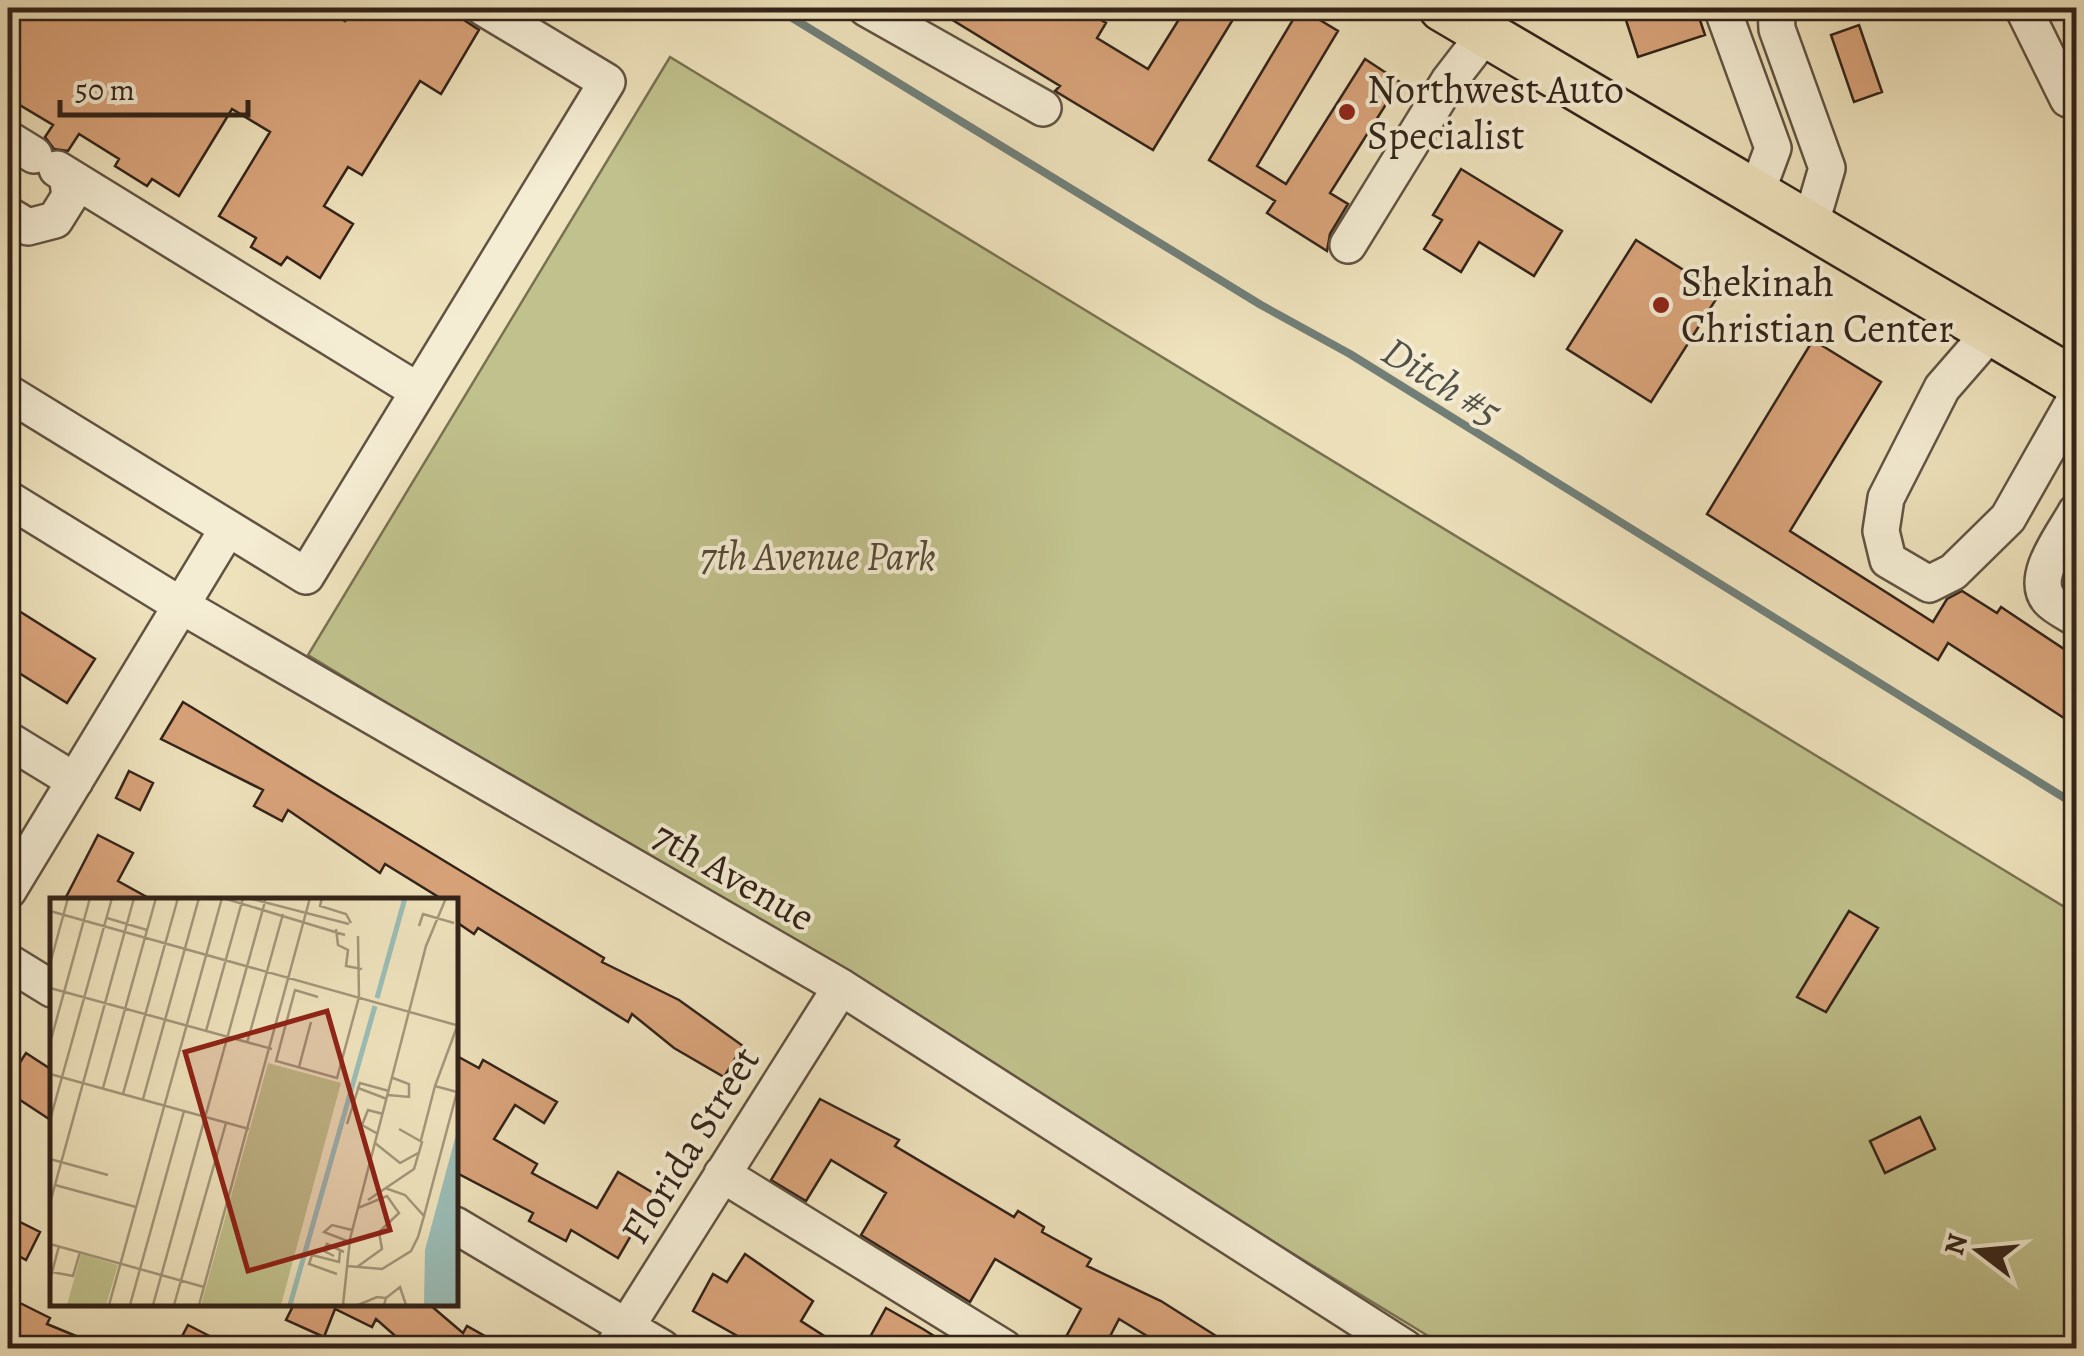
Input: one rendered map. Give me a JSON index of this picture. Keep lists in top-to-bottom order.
{
  "streets": {
    "street": ["7th Avenue", "Florida Street"]
  },
  "crossings": [
    ["7th Avenue", "Florida Street"]
  ],
  "water": ["Ditch #5"],
  "parks": ["7th Avenue Park"],
  "places": ["Northwest Auto Specialist", "Shekinah Christian Center"],
  "scale_bar": "50 m",
  "north": "left"
}
